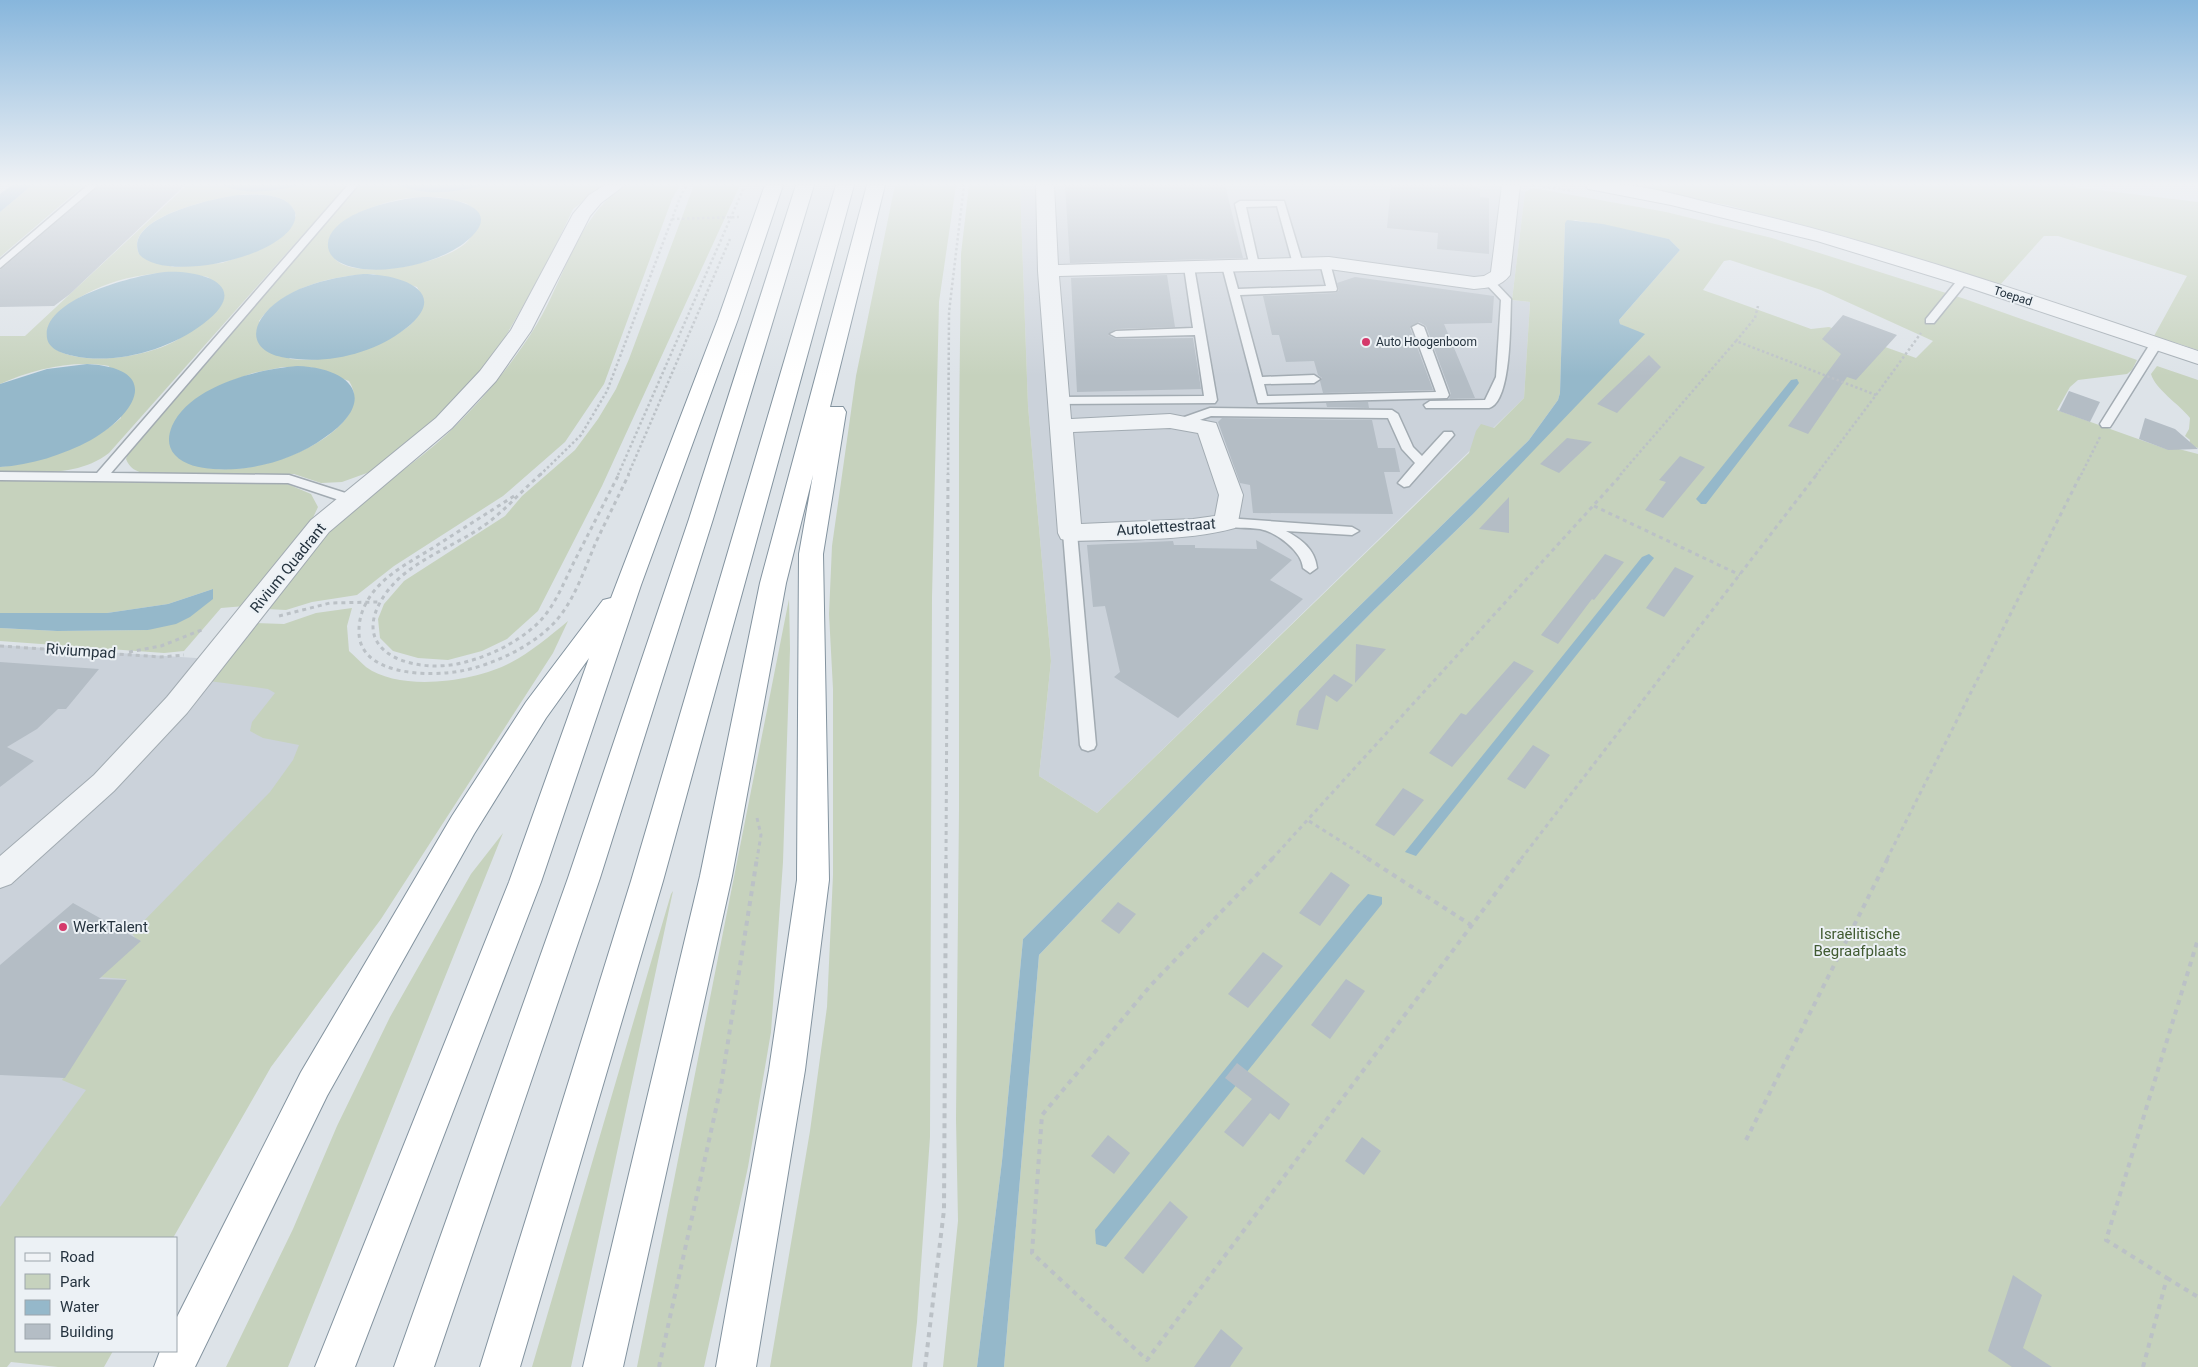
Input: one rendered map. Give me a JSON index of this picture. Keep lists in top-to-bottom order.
{
  "streets": {
    "street": ["Toepad", "Autolettestraat", "Rivium Quadrant"],
    "path": ["Riviumpad"]
  },
  "parks": ["Israëlitische Begraafplaats"],
  "places": ["Auto Hoogenboom", "WerkTalent"],
  "legend": [
    "Road",
    "Park",
    "Water",
    "Building"
  ]
}
